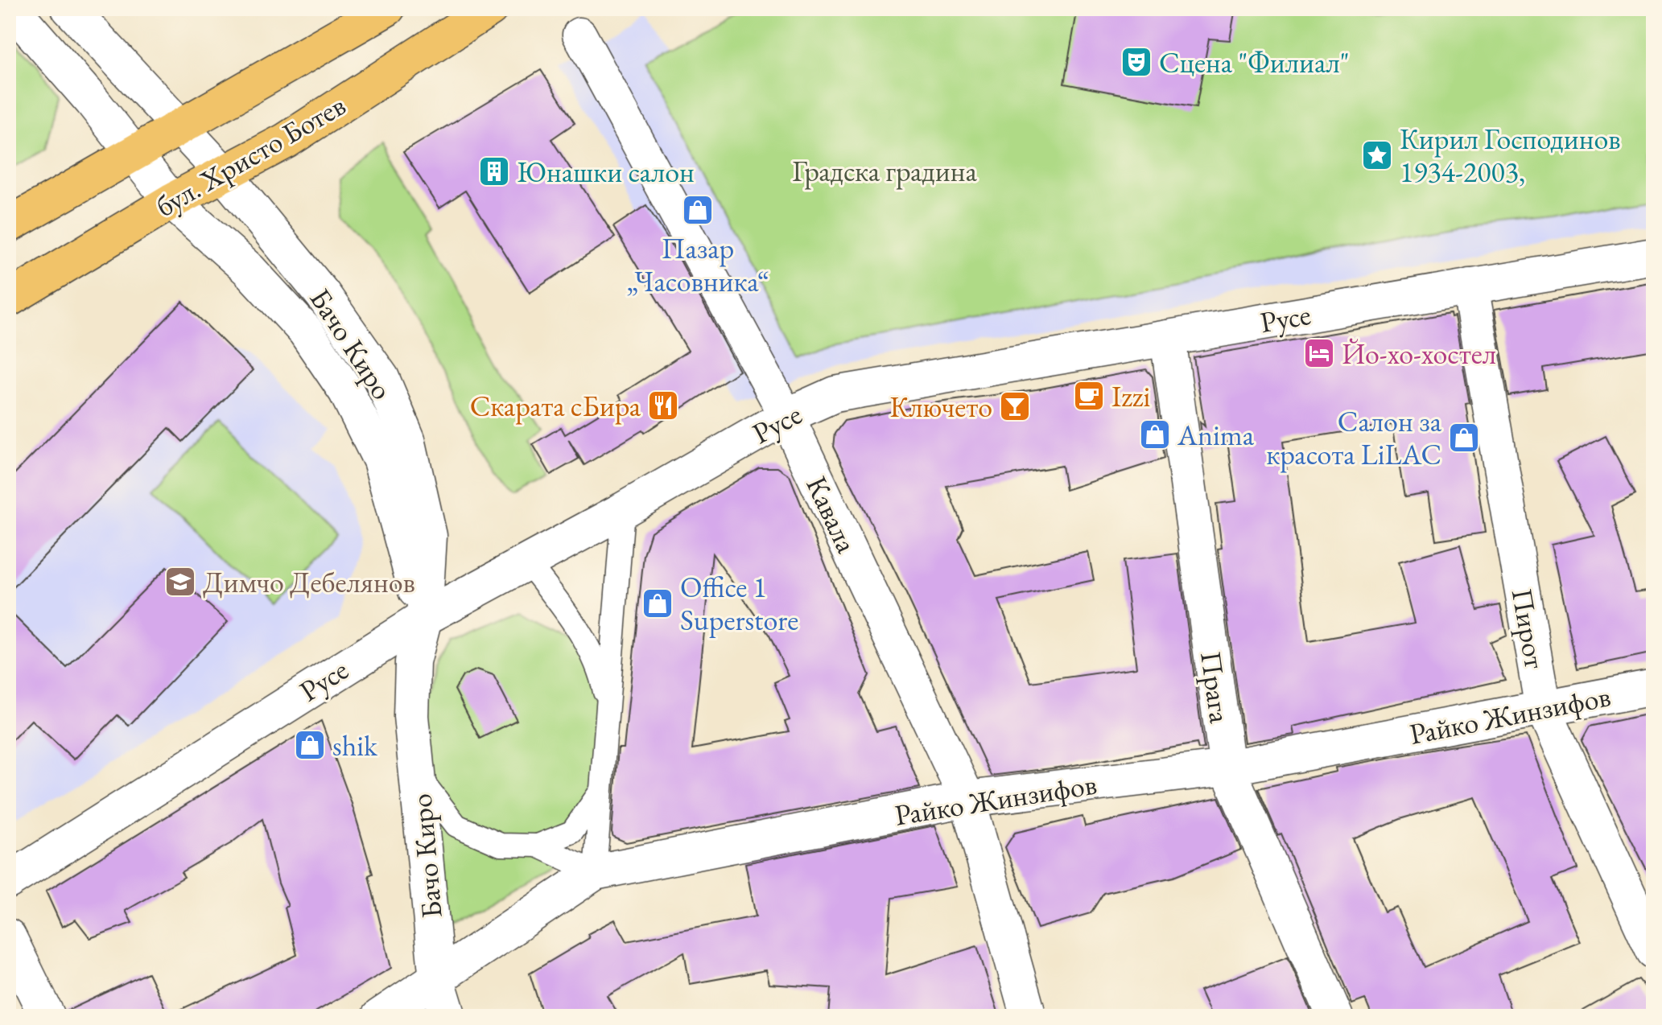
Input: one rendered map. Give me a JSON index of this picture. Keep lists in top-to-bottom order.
{
  "streets": {
    "main road": ["бул. Христо Ботев"],
    "street": [
      "Русе",
      "Бачо Киро",
      "Кавала",
      "Пирот",
      "Прага",
      "Райко Жинзифов"
    ]
  },
  "crossings": [
    ["бул. Христо Ботев", "Бачо Киро"],
    ["Русе", "Бачо Киро"],
    ["Русе", "Кавала"],
    ["Русе", "Пирот"],
    ["Русе", "Прага"],
    ["Бачо Киро", "Райко Жинзифов"],
    ["Кавала", "Райко Жинзифов"],
    ["Пирот", "Райко Жинзифов"],
    ["Прага", "Райко Жинзифов"]
  ],
  "parks": ["Градска градина"],
  "places": {
    "theatre": ["Сцена \"Филиал\""],
    "place": ["Кирил Господинов 1934-2003,"],
    "building": ["Юнашки салон"],
    "shop": [
      "Пазар „Часовника“",
      "Anima",
      "Салон за красота LiLAC",
      "Office 1 Superstore",
      "shik"
    ],
    "hotel": ["Йо-хо-хостел"],
    "cafe": ["Izzi"],
    "restaurant": ["Скарата сБира"],
    "bar": ["Ключето"],
    "school or university": ["Димчо Дебелянов"]
  }
}
